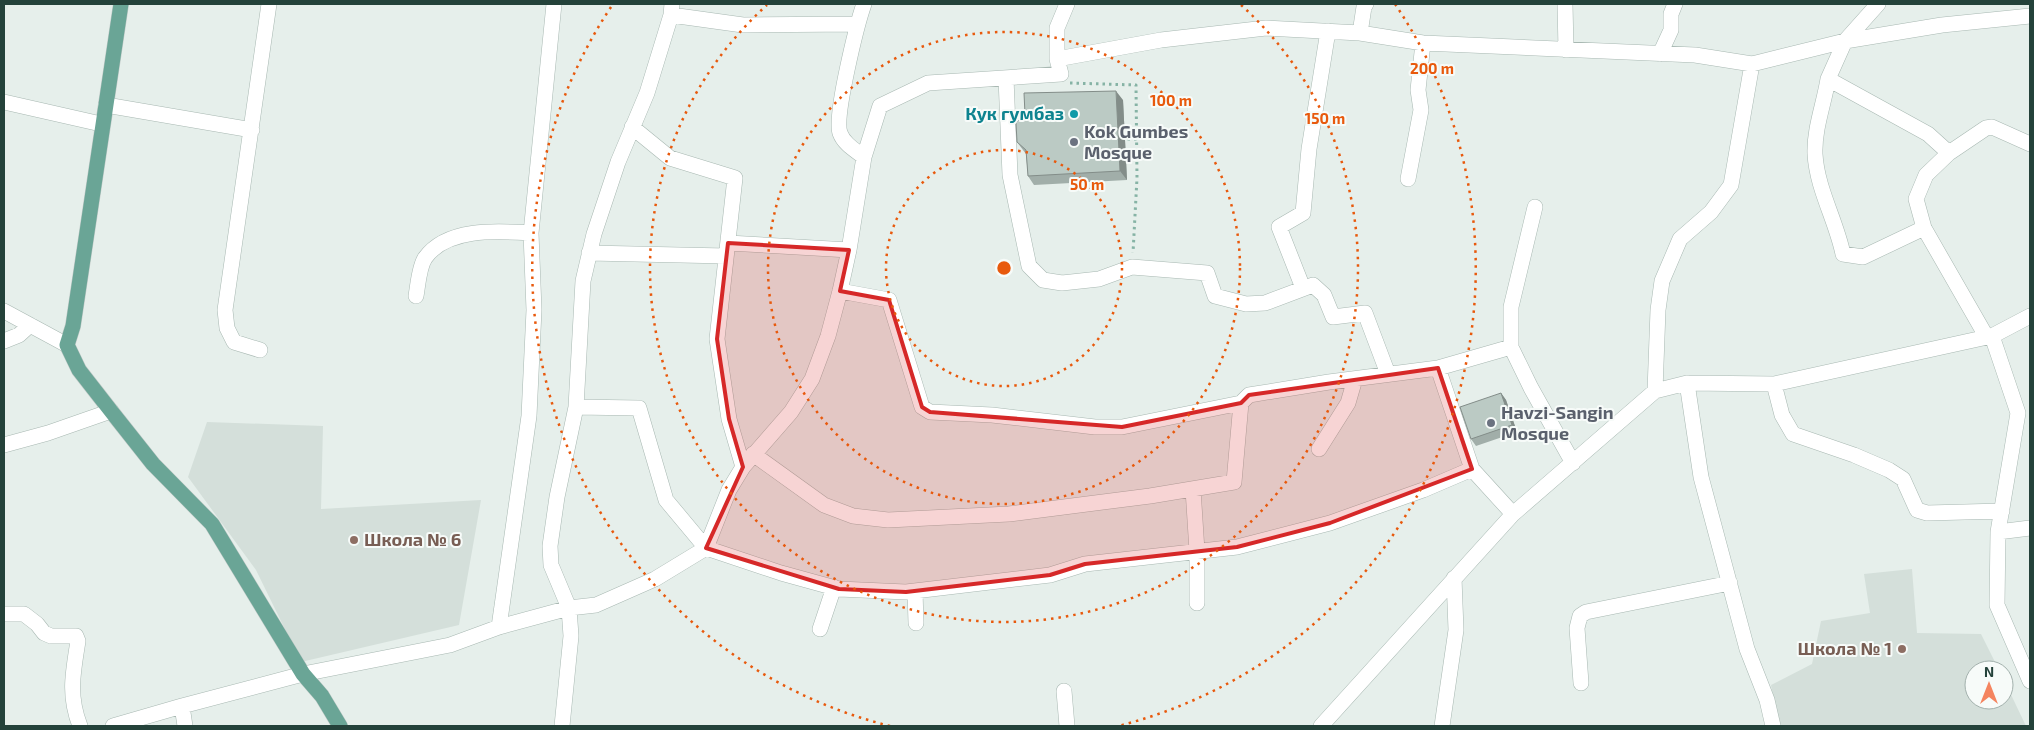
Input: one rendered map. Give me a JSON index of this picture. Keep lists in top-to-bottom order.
{
  "places": [
    "Кук гумбаз",
    "Kok Gumbes Mosque",
    "Havzi-Sangin Mosque",
    "Школа № 6",
    "Школа № 1"
  ],
  "north": "top",
  "rings": [
    "200 m",
    "100 m",
    "150 m",
    "50 m"
  ]
}
